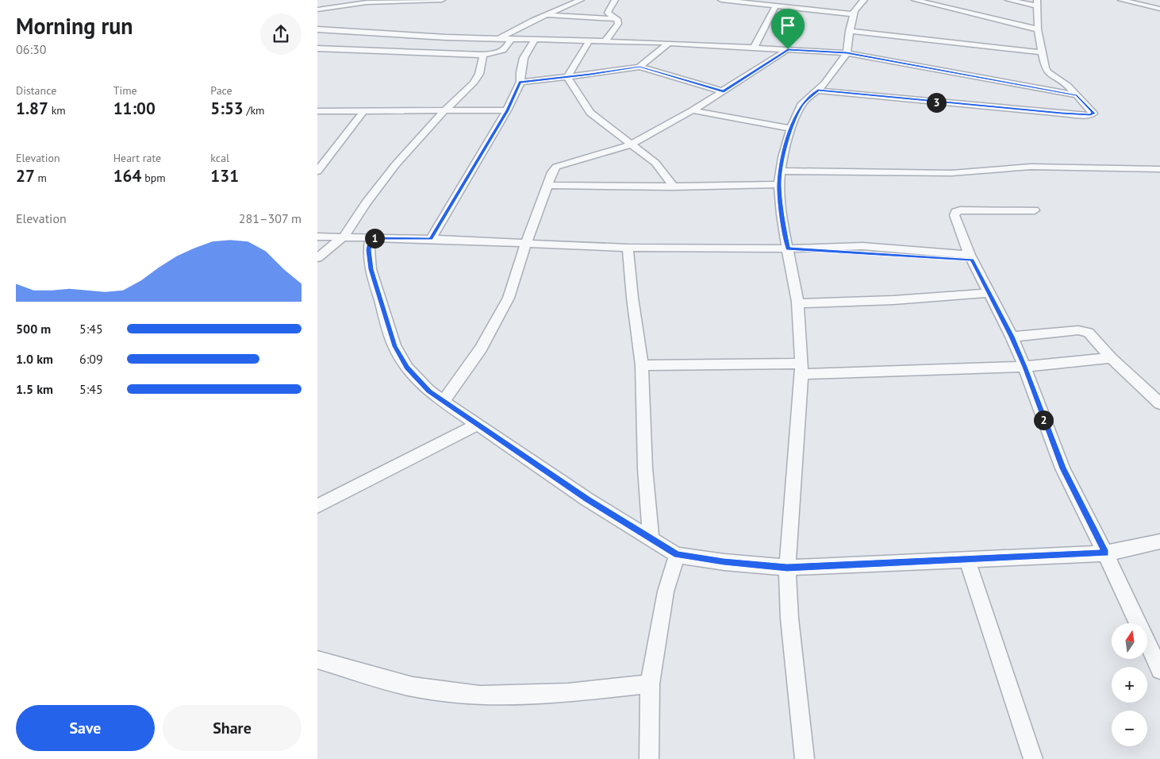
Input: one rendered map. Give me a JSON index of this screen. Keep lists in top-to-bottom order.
{
  "north": "top",
  "page": {
    "heading": ["Morning run", "06:30"],
    "stats": [
      ["Distance", "1.87 km"],
      ["Time", "11:00"],
      ["Pace", "5:53 /km"],
      ["Elevation", "27 m"],
      ["Heart rate", "164 bpm"],
      ["kcal", "131"]
    ],
    "pins": ["3", "1", "2"],
    "chart": ["Elevation", "281–307 m"],
    "list": [
      {
        "name": "500 m",
        "note": "5:45"
      },
      {
        "name": "1.0 km",
        "note": "6:09"
      },
      {
        "name": "1.5 km",
        "note": "5:45"
      }
    ],
    "map_buttons": ["+", "−"],
    "buttons": ["Save", "Share"]
  }
}
